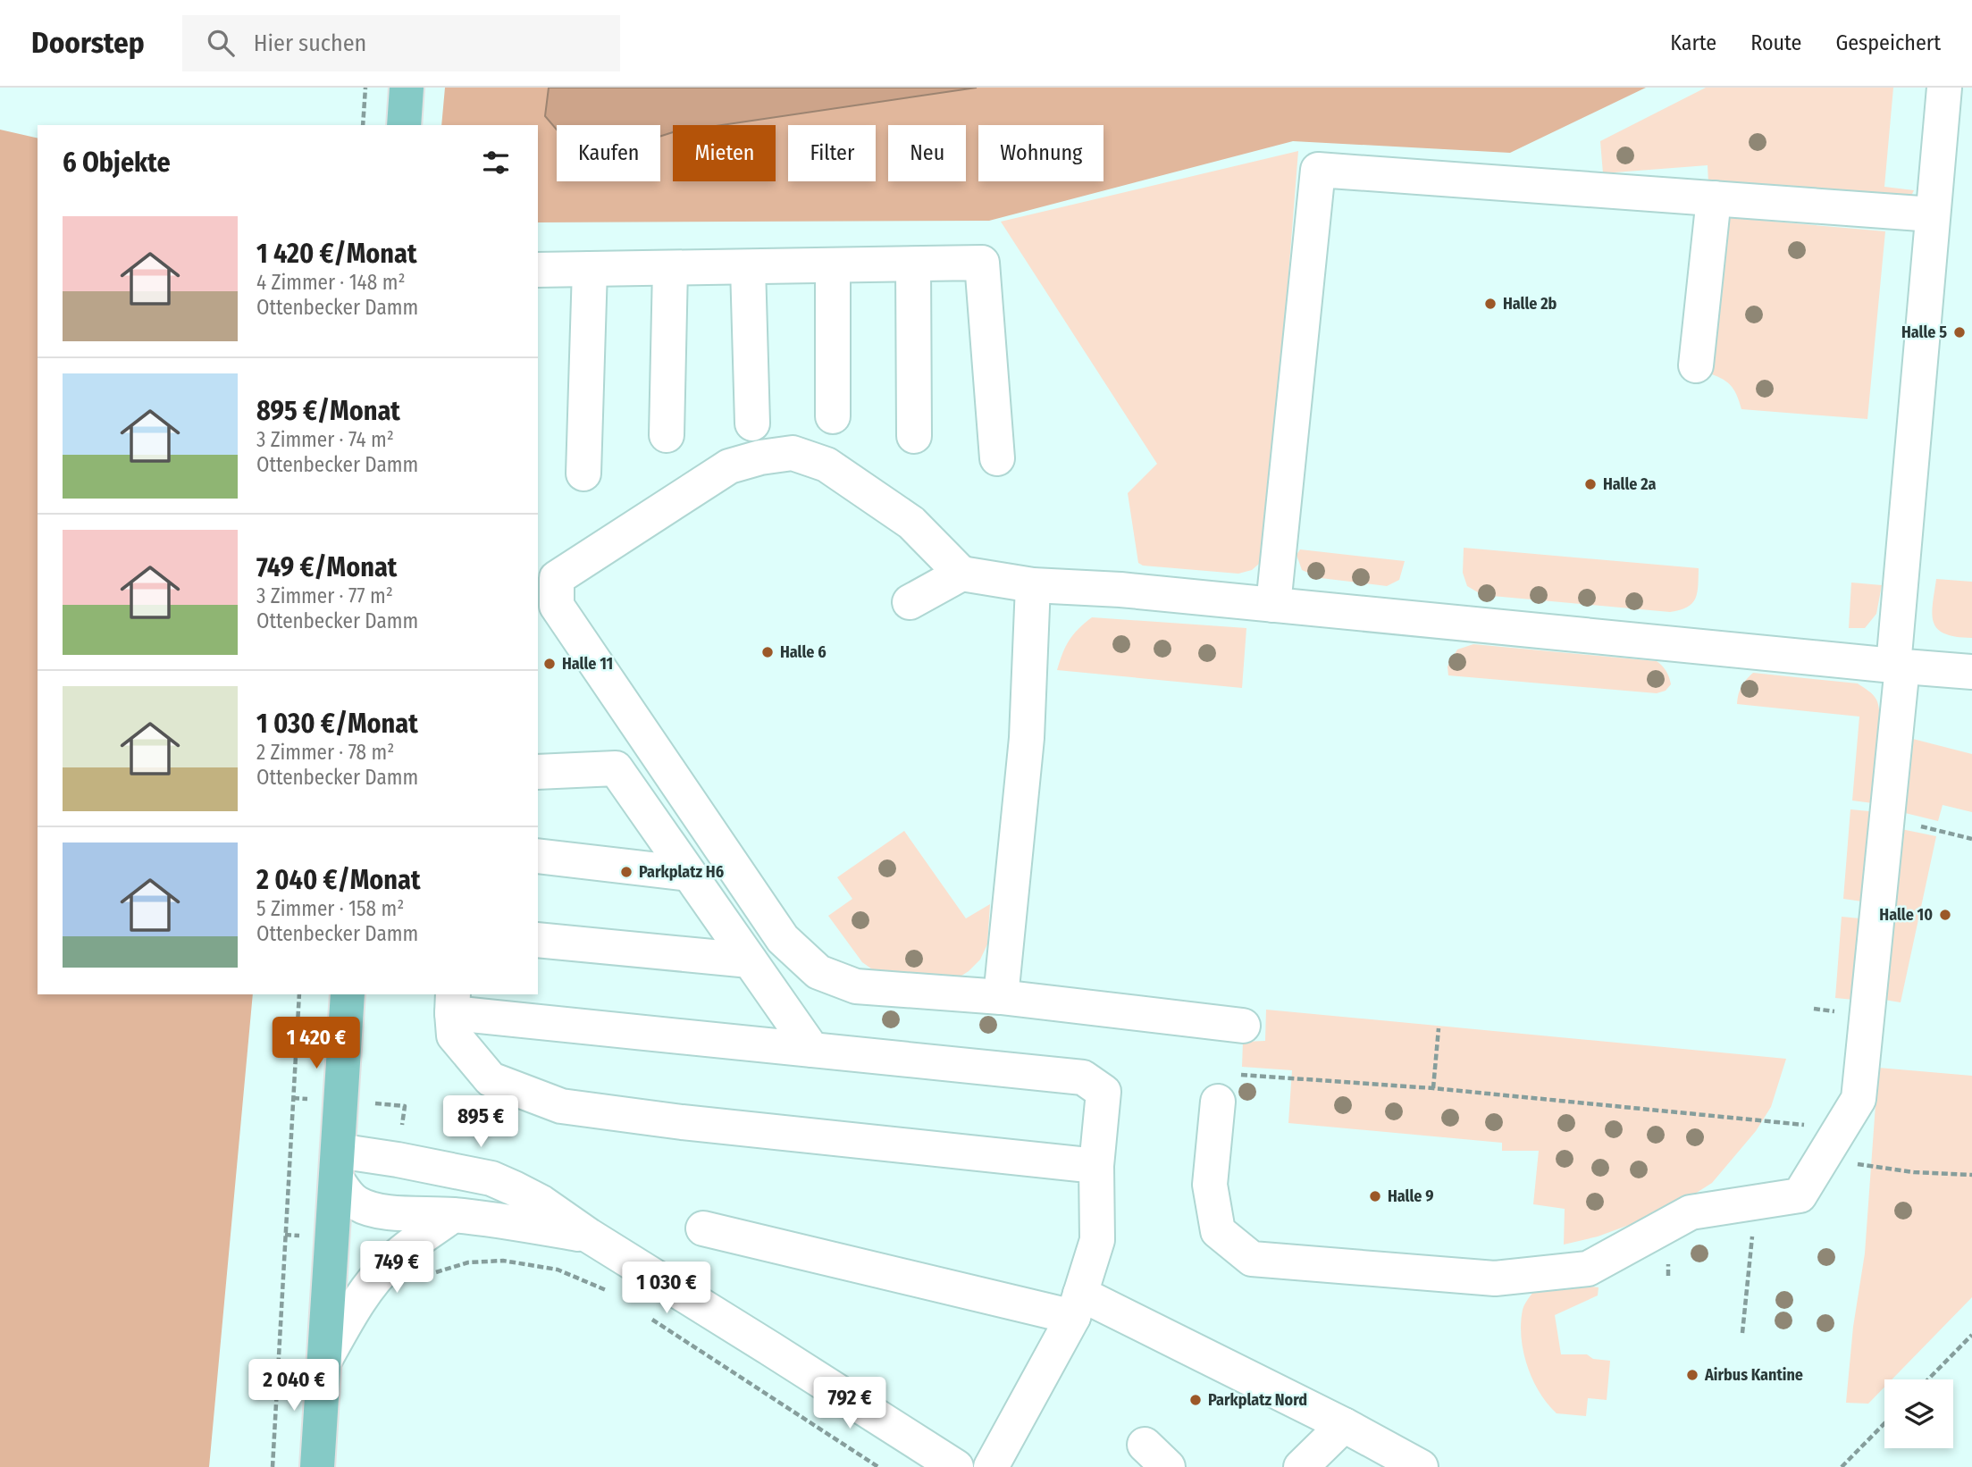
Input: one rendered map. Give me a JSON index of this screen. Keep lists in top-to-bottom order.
{
  "places": [
    "Halle 2b",
    "Halle 5",
    "Halle 2a",
    "Halle 6",
    "Halle 11",
    "Parkplatz H6",
    "Halle 10",
    "Halle 9",
    "Airbus Kantine",
    "Parkplatz Nord"
  ],
  "page": {
    "header": "Doorstep",
    "search": "Hier suchen",
    "nav": ["Karte", "Route", "Gespeichert"],
    "chip": [
      "Kaufen",
      "Mieten",
      "Filter",
      "Neu",
      "Wohnung"
    ],
    "heading": "6 Objekte",
    "list": [
      {
        "name": "1 420 €/Monat",
        "note": "4 Zimmer · 148 m² · Ottenbecker Damm"
      },
      {
        "name": "895 €/Monat",
        "note": "3 Zimmer · 74 m² · Ottenbecker Damm"
      },
      {
        "name": "749 €/Monat",
        "note": "3 Zimmer · 77 m² · Ottenbecker Damm"
      },
      {
        "name": "1 030 €/Monat",
        "note": "2 Zimmer · 78 m² · Ottenbecker Damm"
      },
      {
        "name": "2 040 €/Monat",
        "note": "5 Zimmer · 158 m² · Ottenbecker Damm"
      }
    ],
    "price": [
      "1 420 €",
      "895 €",
      "749 €",
      "1 030 €",
      "2 040 €",
      "792 €"
    ]
  }
}
